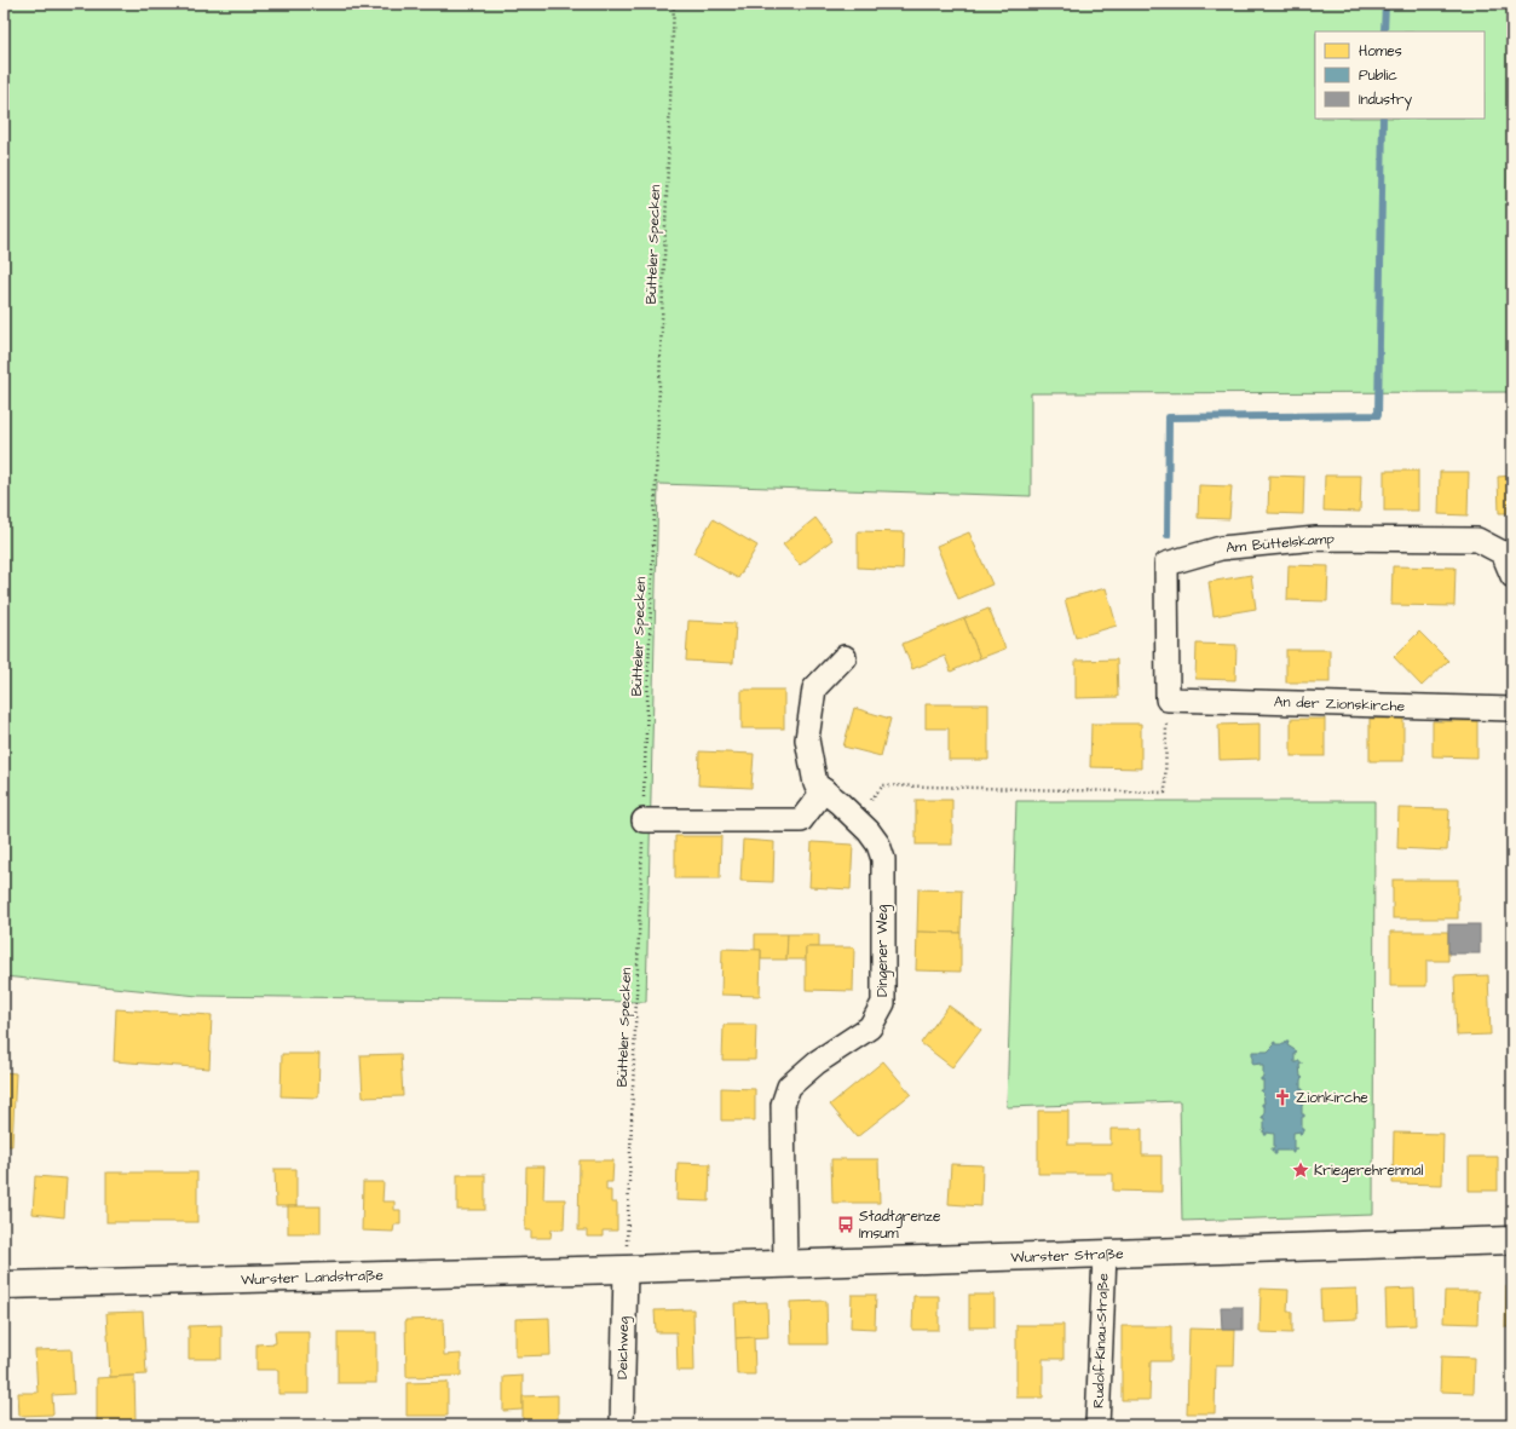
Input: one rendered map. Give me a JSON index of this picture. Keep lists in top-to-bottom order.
{
  "streets": {
    "main road": ["Wurster Straße", "Wurster Landstraße"],
    "street": [
      "Am Büttelskamp",
      "An der Zionskirche",
      "Dingener Weg",
      "Rudolf-Kinau-Straße",
      "Deichweg"
    ],
    "path": ["Bütteler Specken"]
  },
  "crossings": [
    ["Bütteler Specken", "Wurster Straße"],
    ["Bütteler Specken", "Wurster Landstraße"],
    ["Bütteler Specken", "Deichweg"],
    ["Am Büttelskamp", "An der Zionskirche"],
    ["Dingener Weg", "Wurster Straße"],
    ["Wurster Straße", "Wurster Landstraße"],
    ["Wurster Straße", "Rudolf-Kinau-Straße"],
    ["Wurster Straße", "Deichweg"],
    ["Wurster Landstraße", "Deichweg"]
  ],
  "places": {
    "church": ["Zionkirche"],
    "place": ["Kriegerehrenmal"],
    "bus stop": ["Stadtgrenze Imsum"]
  },
  "legend": ["Homes", "Public", "Industry"]
}
